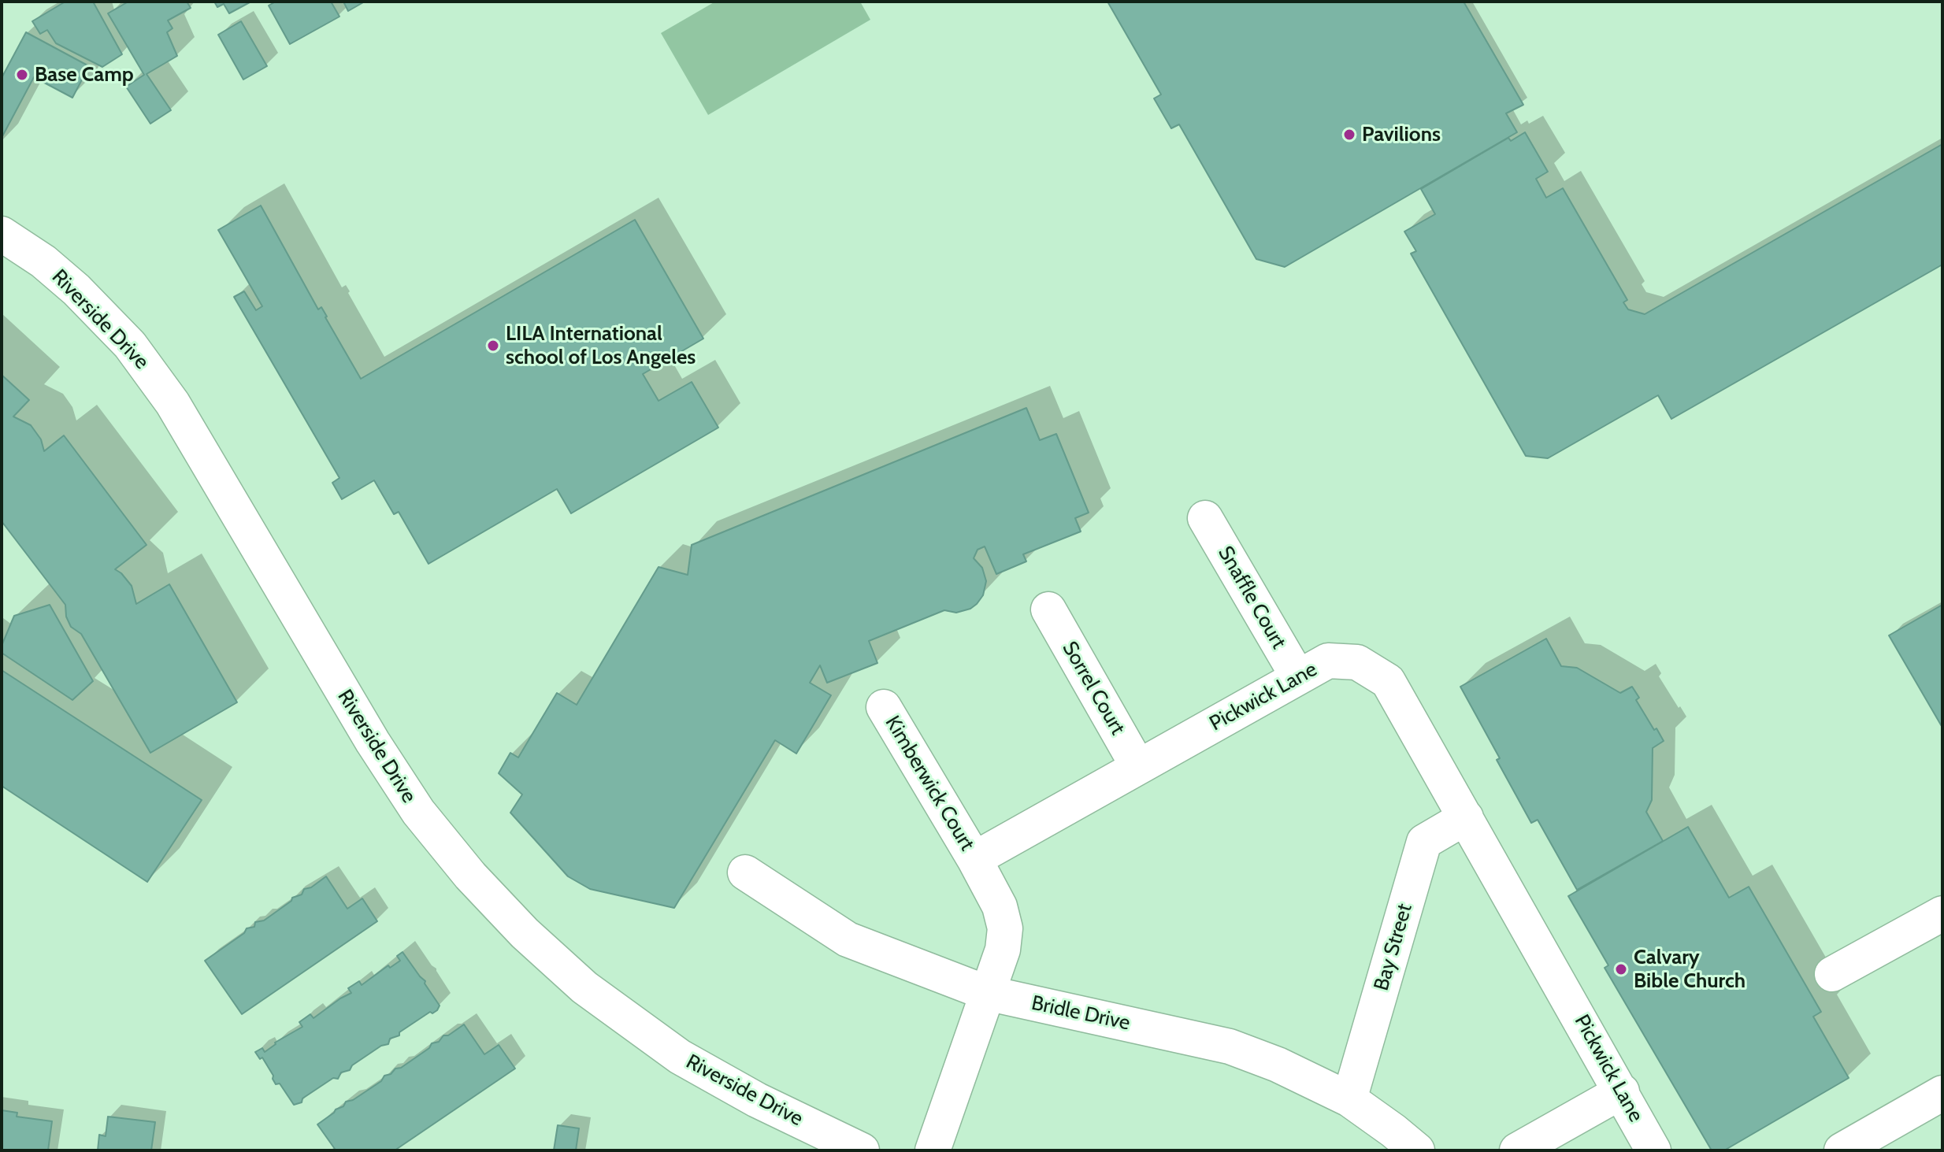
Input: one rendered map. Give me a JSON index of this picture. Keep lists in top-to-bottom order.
{
  "streets": {
    "street": [
      "Riverside Drive",
      "Snaffle Court",
      "Sorrel Court",
      "Pickwick Lane",
      "Kimberwick Court",
      "Bay Street",
      "Bridle Drive"
    ]
  },
  "crossings": [
    ["Snaffle Court", "Pickwick Lane"],
    ["Sorrel Court", "Pickwick Lane"],
    ["Pickwick Lane", "Kimberwick Court"],
    ["Pickwick Lane", "Bay Street"],
    ["Bay Street", "Bridle Drive"]
  ],
  "places": [
    "Base Camp",
    "Pavilions",
    "LILA International school of Los Angeles",
    "Calvary Bible Church"
  ]
}
